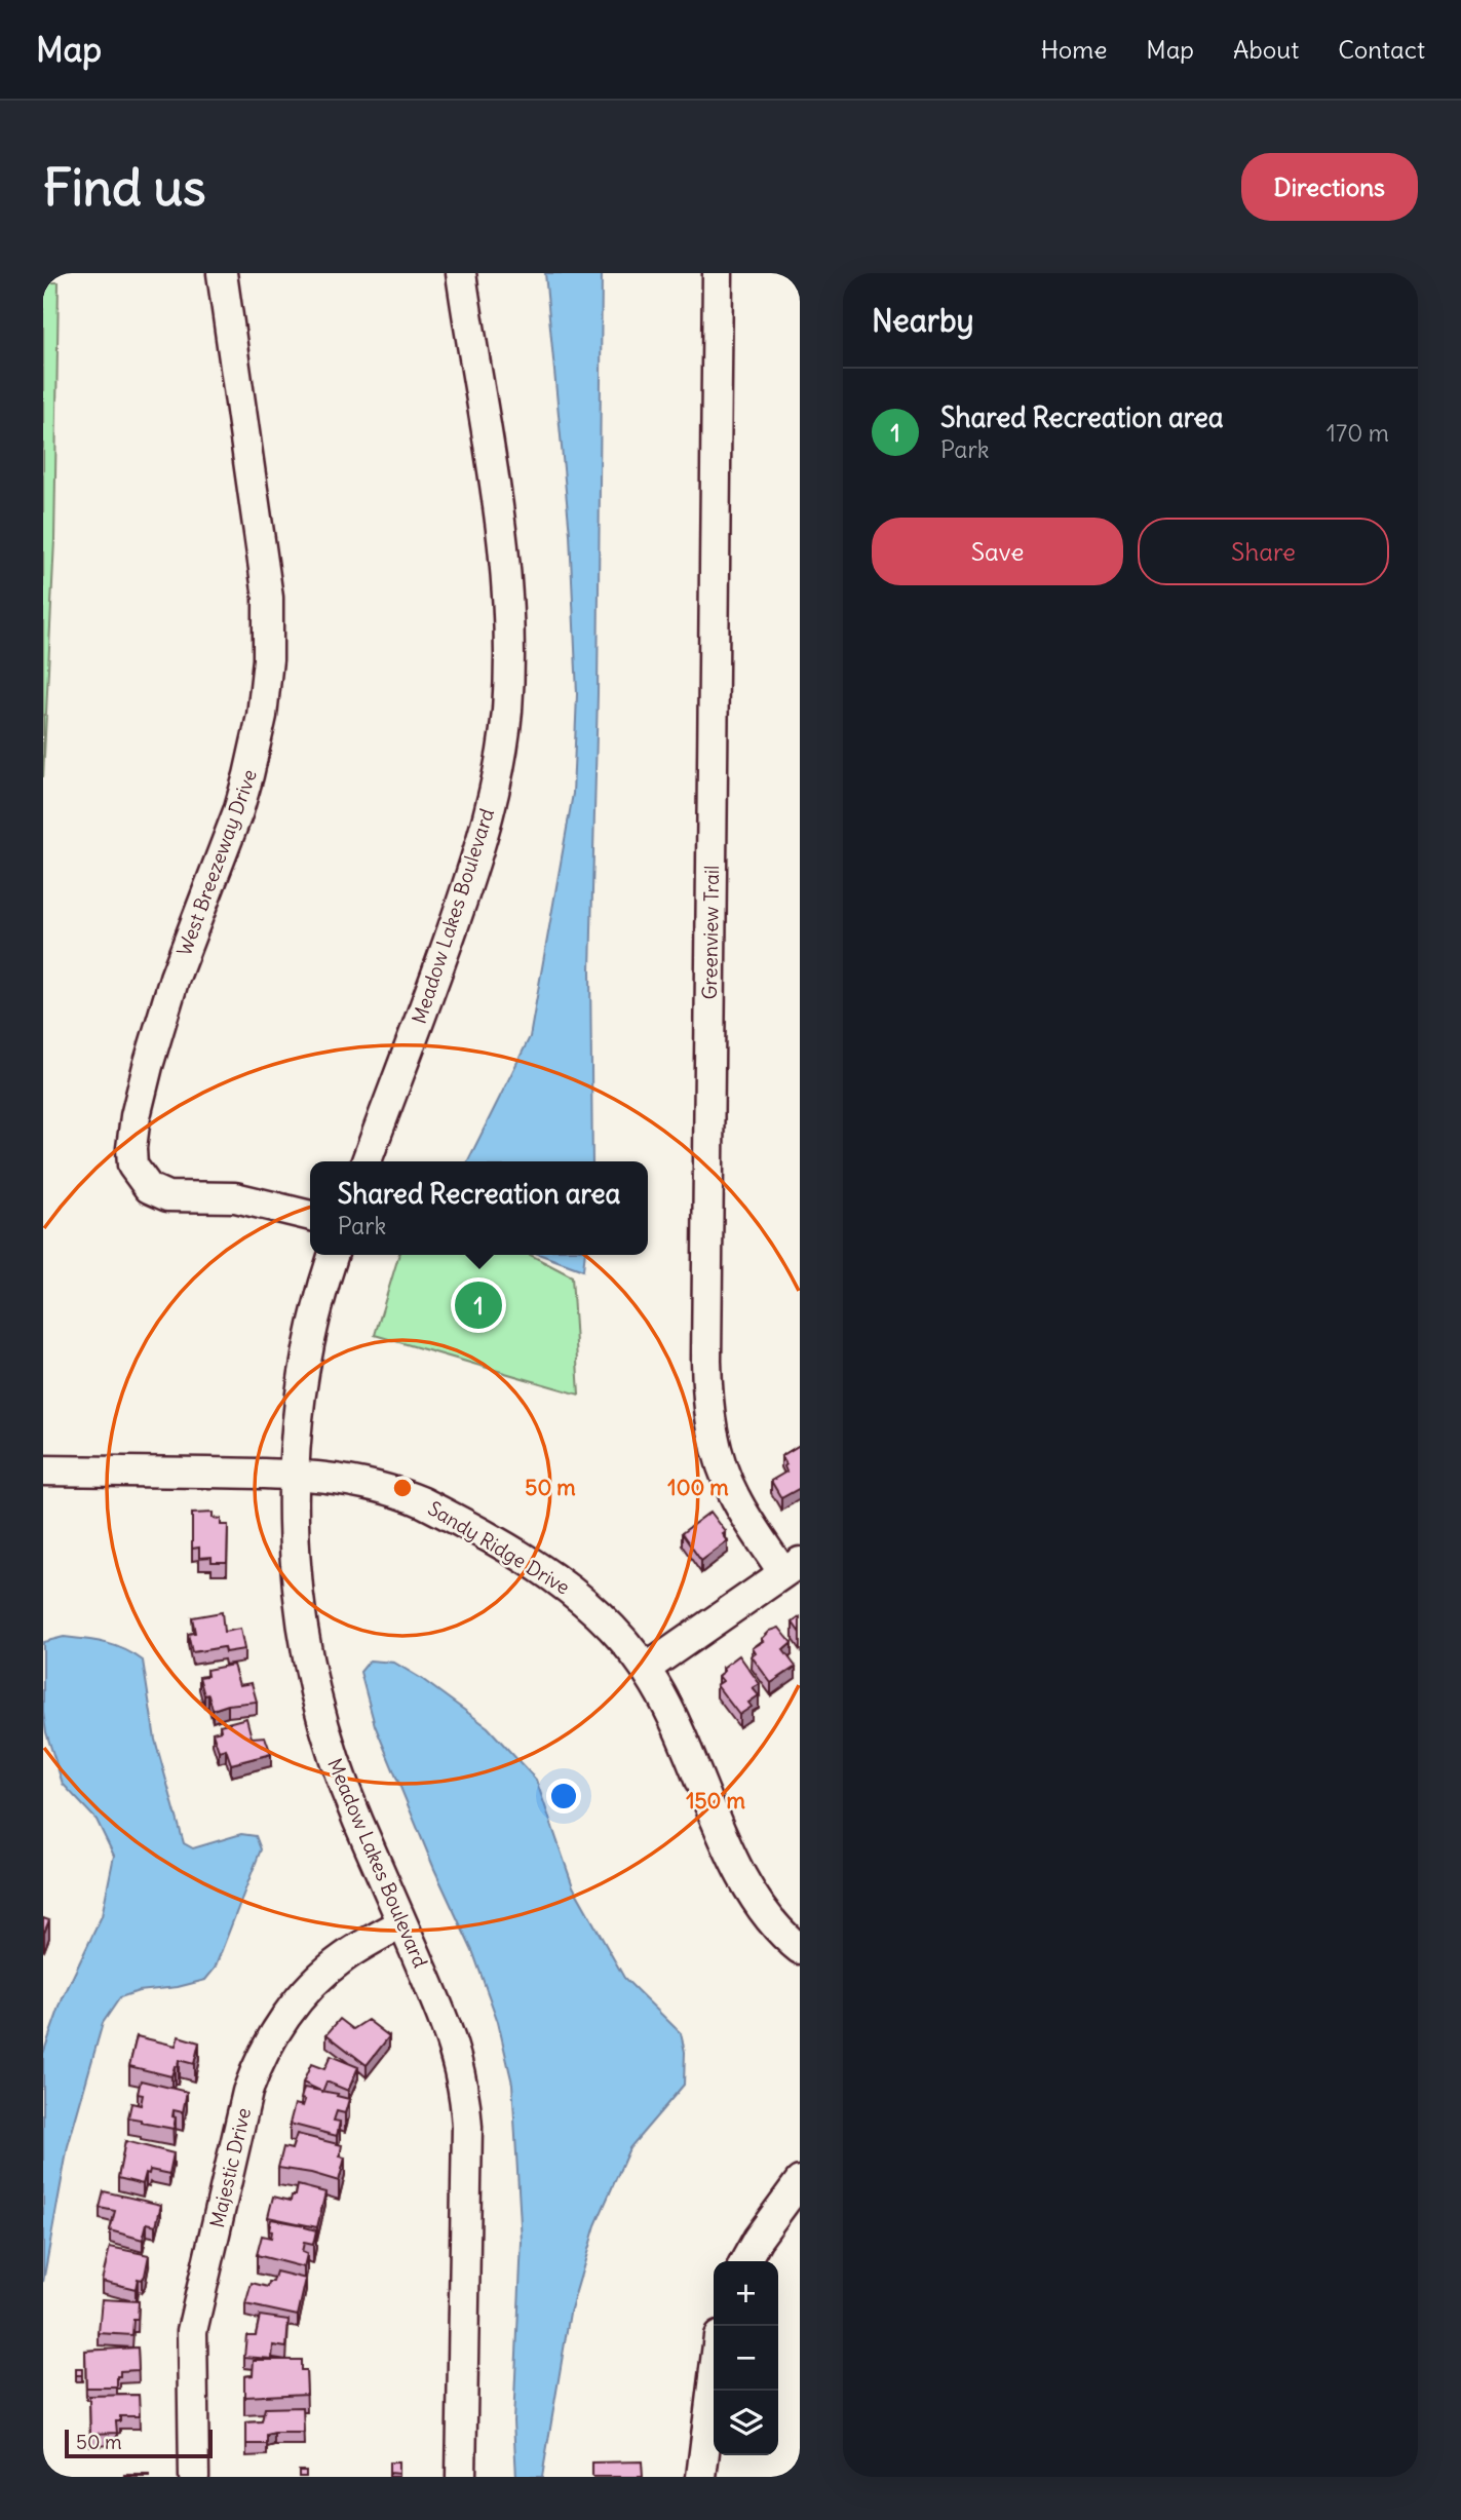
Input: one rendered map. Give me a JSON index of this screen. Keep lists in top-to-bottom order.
{
  "streets": {
    "street": [
      "West Breezeway Drive",
      "Meadow Lakes Boulevard",
      "Greenview Trail",
      "Sandy Ridge Drive",
      "Majestic Drive"
    ]
  },
  "crossings": [
    ["Meadow Lakes Boulevard", "Sandy Ridge Drive"],
    ["Meadow Lakes Boulevard", "Majestic Drive"]
  ],
  "scale_bar": "50 m",
  "page": {
    "header": "Map",
    "nav": [
      "Home",
      "Map",
      "About",
      "Contact"
    ],
    "buttons": [
      "Directions",
      ["Save", "Share"]
    ],
    "title": "Find us",
    "heading": "Nearby",
    "list": [
      {
        "mark": "1",
        "name": "Shared Recreation area",
        "note": "Park",
        "value": "170 m"
      }
    ],
    "popup": ["Shared Recreation area", "Park"],
    "pins": "1",
    "map_buttons": ["+", "−"],
    "scale": "50 m"
  },
  "rings": ["50 m", "100 m", "150 m"]
}
